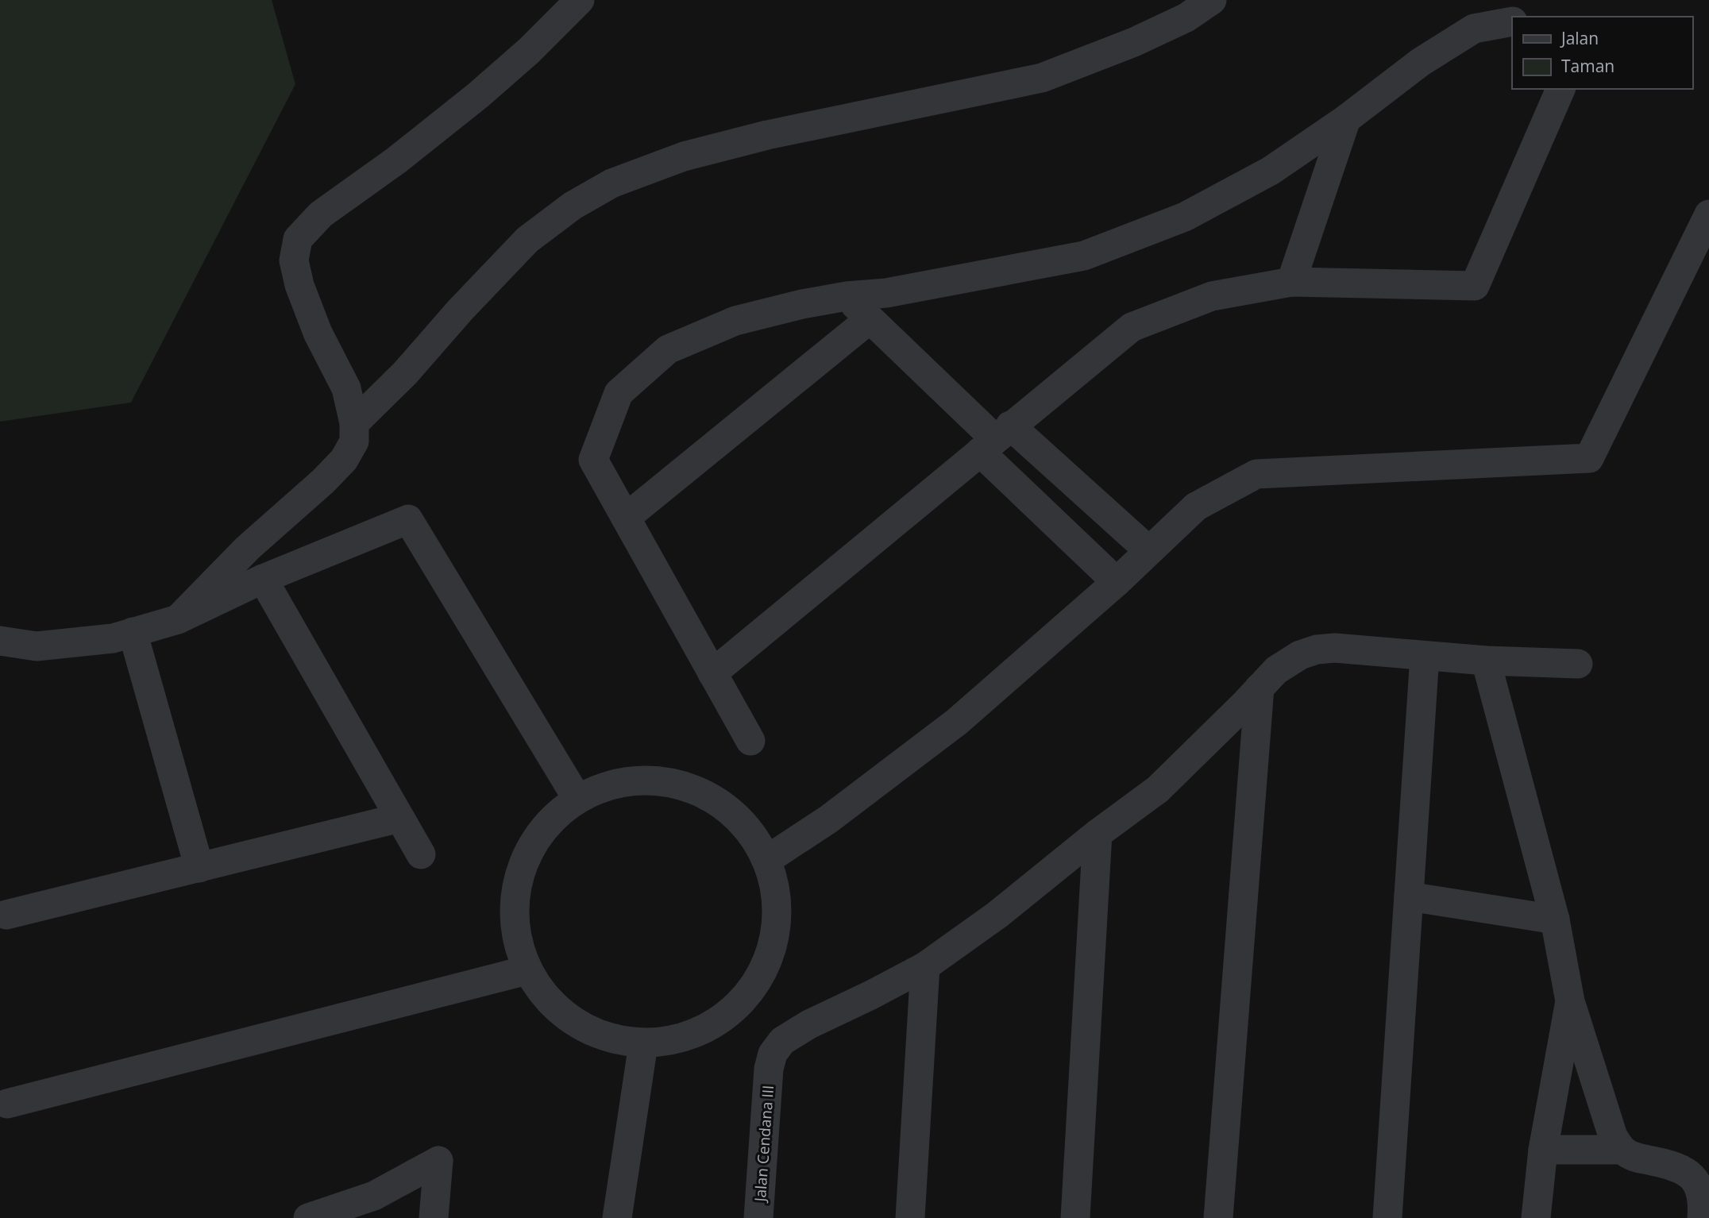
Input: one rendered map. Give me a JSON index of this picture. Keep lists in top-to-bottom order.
{
  "streets": {
    "street": ["Jalan Cendana III"]
  },
  "legend": ["Jalan", "Taman"]
}
